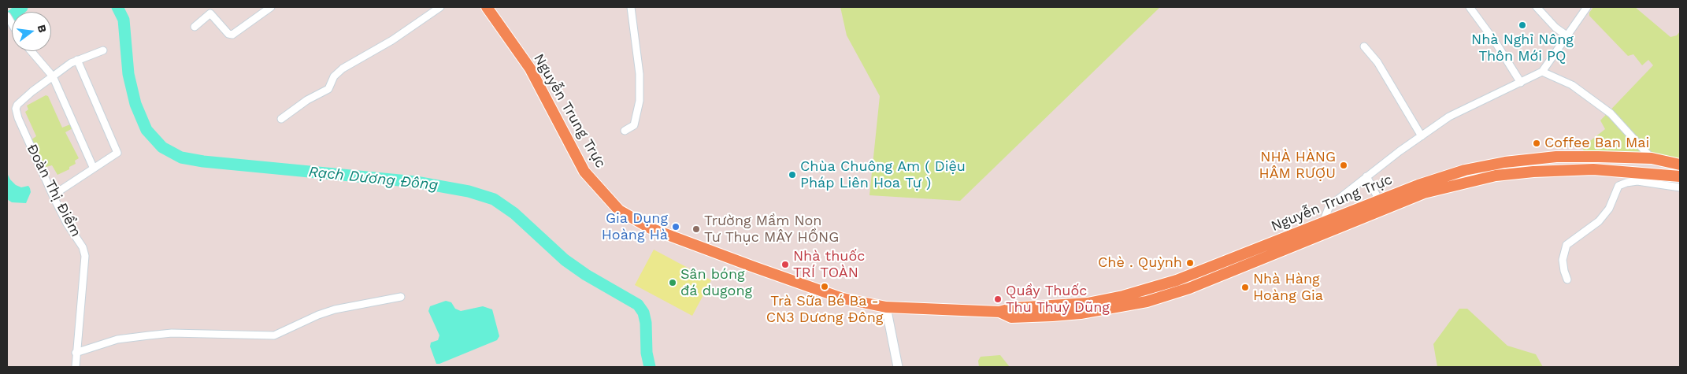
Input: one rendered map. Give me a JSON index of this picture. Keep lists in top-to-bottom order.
{
  "streets": {
    "main road": ["Nguyễn Trung Trực"],
    "street": ["Đoàn Thị Điểm"]
  },
  "water": ["Rạch Dương Đông"],
  "places": [
    "Nhà Nghỉ Nông Thôn Mới PQ",
    "Coffee Ban Mai",
    "NHÀ HÀNG HÂM RƯỢU",
    "Chùa Chuông Am ( Diệu Pháp Liên Hoa Tự )",
    "Gia Dụng Hoàng Hà",
    "Trường Mầm Non Tư Thục MÂY HỒNG",
    "Chè . Quỳnh",
    "Nhà thuốc TRÍ TOÀN",
    "Sân bóng đá dugong",
    "Trà Sữa Bé Ba - CN3 Dương Đông",
    "Nhà Hàng Hoàng Gia",
    "Quầy Thuốc Thu Thuỷ Dũng"
  ],
  "north": "right"
}
